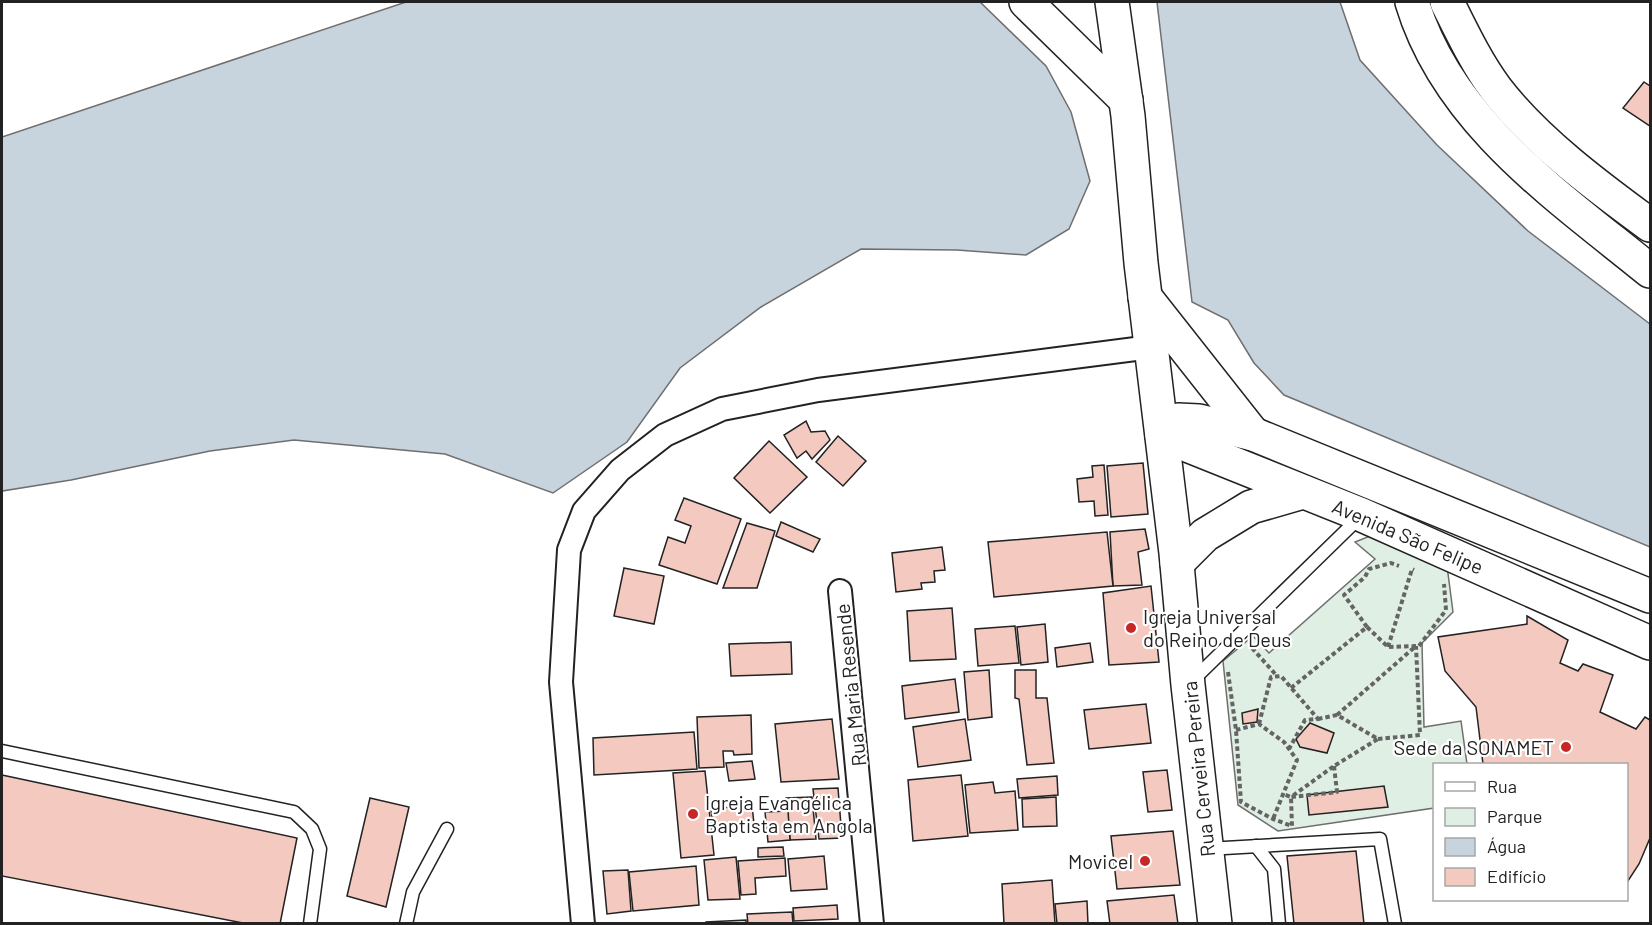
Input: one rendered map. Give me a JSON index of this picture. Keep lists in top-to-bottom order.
{
  "streets": {
    "main road": ["Avenida São Felipe", "Rua Cerveira Pereira"],
    "street": ["Rua Maria Resende"]
  },
  "crossings": [
    ["Avenida São Felipe", "Rua Cerveira Pereira"]
  ],
  "places": [
    "Igreja Universal do Reino de Deus",
    "Sede da SONAMET",
    "Igreja Evangélica Baptista em Angola",
    "Movicel"
  ],
  "legend": [
    "Rua",
    "Parque",
    "Água",
    "Edifício"
  ]
}
